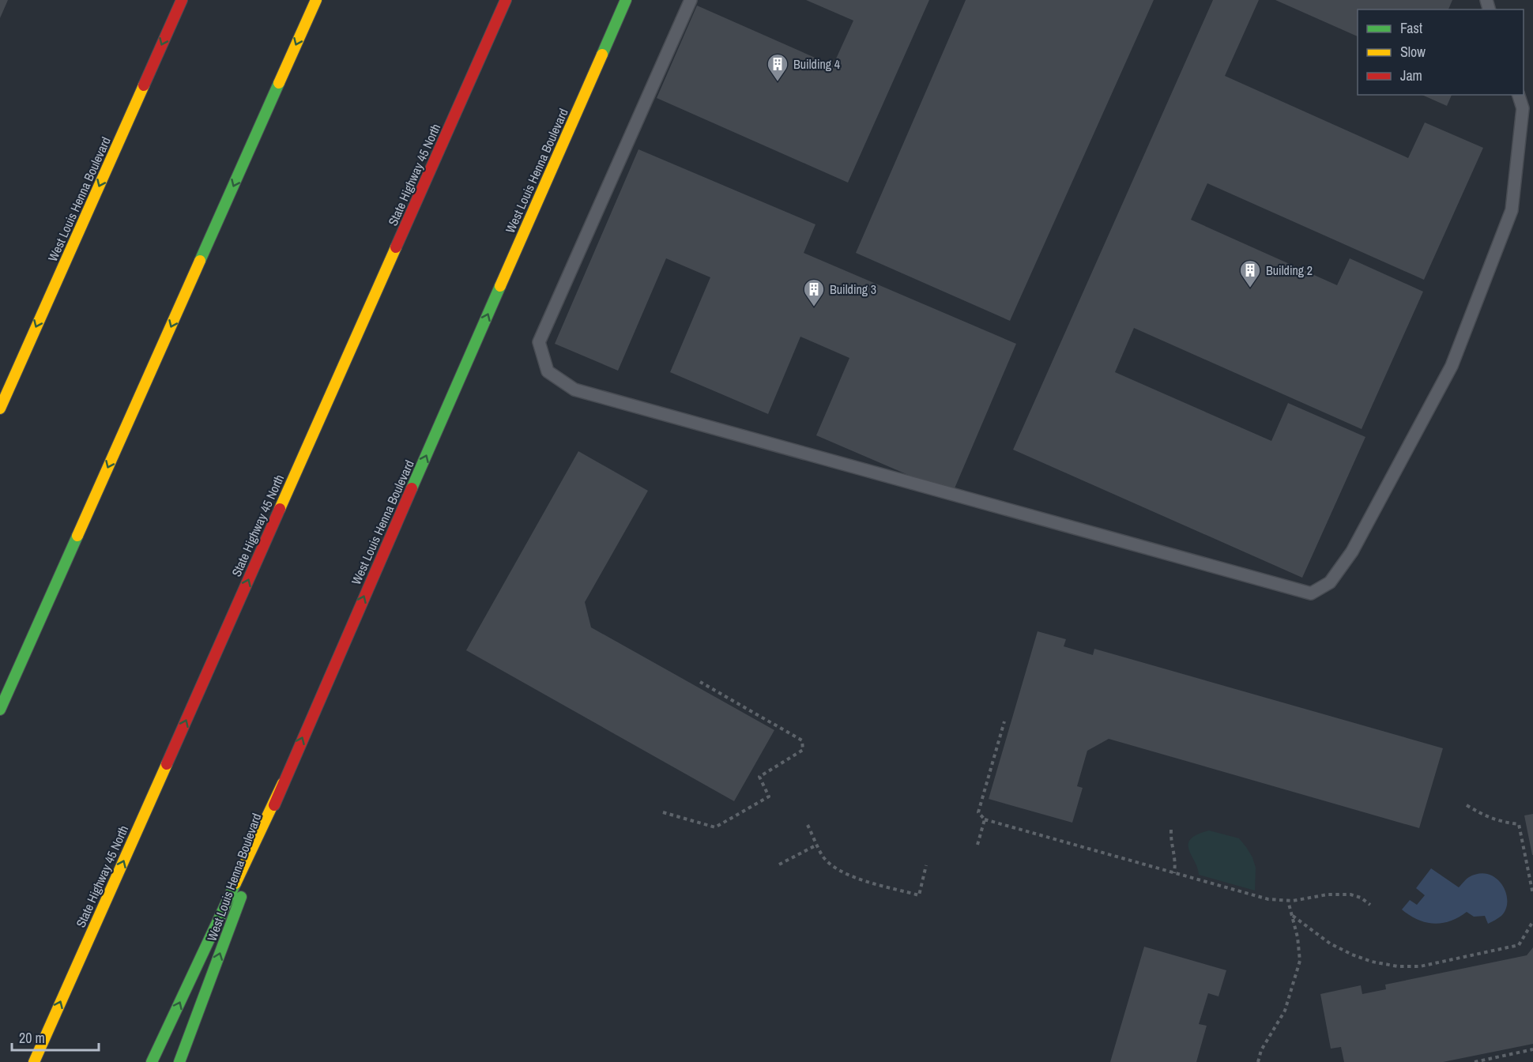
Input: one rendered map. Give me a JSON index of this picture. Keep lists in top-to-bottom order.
{
  "streets": {
    "main road": ["West Louis Henna Boulevard", "State Highway 45 North"]
  },
  "one_way": ["State Highway 45 North"],
  "places": {
    "building": ["Building 4", "Building 2", "Building 3"]
  },
  "legend": ["Fast", "Slow", "Jam"],
  "scale_bar": "20 m"
}
